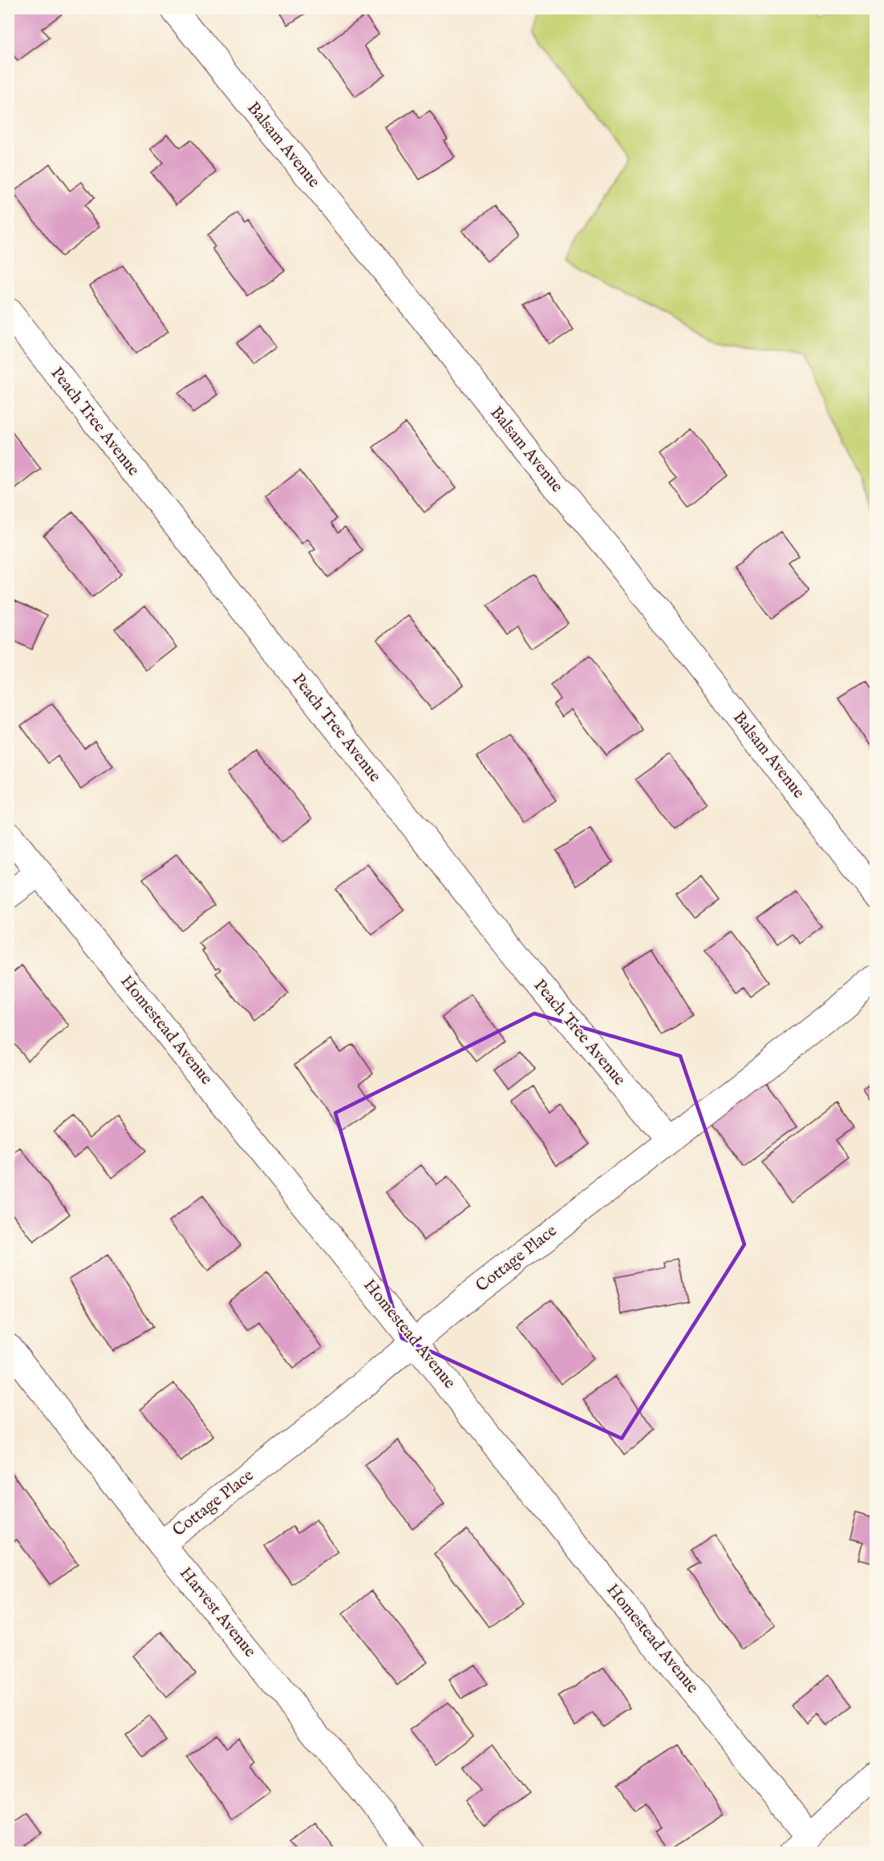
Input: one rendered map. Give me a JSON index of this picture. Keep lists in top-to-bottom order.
{
  "streets": {
    "street": [
      "Balsam Avenue",
      "Peach Tree Avenue",
      "Homestead Avenue",
      "Cottage Place",
      "Harvest Avenue"
    ]
  },
  "crossings": [
    ["Peach Tree Avenue", "Cottage Place"],
    ["Homestead Avenue", "Cottage Place"],
    ["Cottage Place", "Harvest Avenue"]
  ]
}
